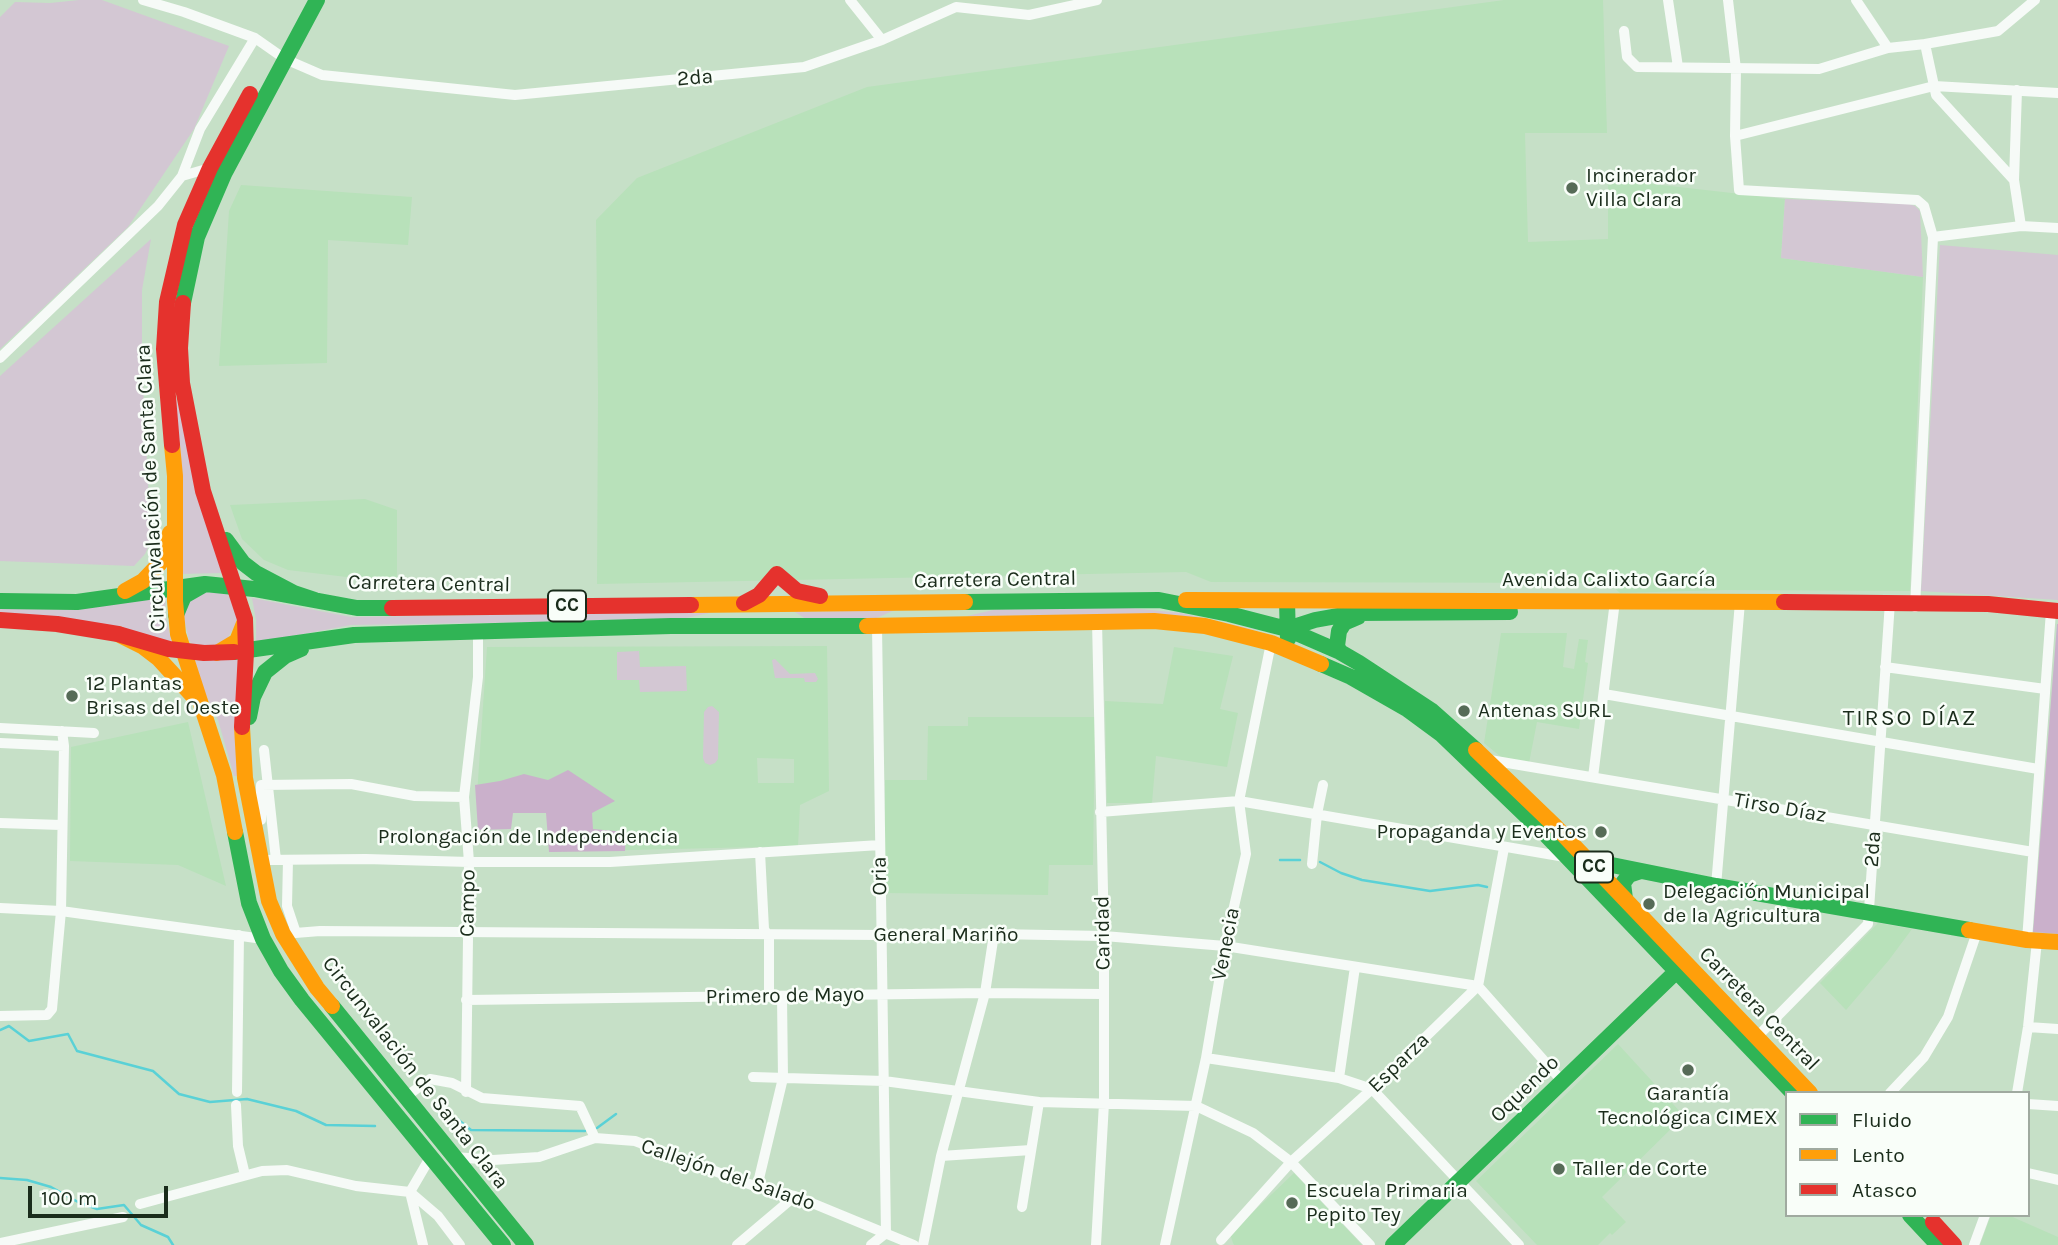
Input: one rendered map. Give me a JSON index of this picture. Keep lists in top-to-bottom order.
{
  "streets": {
    "main road": [
      "Circunvalación de Santa Clara",
      "Carretera Central",
      "Avenida Calixto García",
      "CC",
      "Oquendo"
    ],
    "street": [
      "2da",
      "Tirso Díaz",
      "Prolongación de Independencia",
      "Oria",
      "Campo",
      "Caridad",
      "General Mariño",
      "Venecia",
      "Primero de Mayo",
      "Esparza",
      "Callejón del Salado"
    ]
  },
  "crossings": [
    ["2da", "Circunvalación de Santa Clara"],
    ["2da", "Carretera Central"],
    ["2da", "Avenida Calixto García"],
    ["2da", "Tirso Díaz"],
    ["Circunvalación de Santa Clara", "Carretera Central"],
    ["Circunvalación de Santa Clara", "Prolongación de Independencia"],
    ["Circunvalación de Santa Clara", "General Mariño"],
    ["Circunvalación de Santa Clara", "Callejón del Salado"],
    ["Carretera Central", "Avenida Calixto García"],
    ["Carretera Central", "Tirso Díaz"],
    ["Carretera Central", "Oria"],
    ["Carretera Central", "Campo"],
    ["Carretera Central", "Caridad"],
    ["Carretera Central", "Venecia"],
    ["Carretera Central", "Oquendo"],
    ["Prolongación de Independencia", "Oria"],
    ["Prolongación de Independencia", "Campo"],
    ["Oria", "General Mariño"],
    ["Oria", "Primero de Mayo"],
    ["Oria", "Callejón del Salado"],
    ["Campo", "General Mariño"],
    ["Campo", "Primero de Mayo"],
    ["Caridad", "General Mariño"],
    ["Caridad", "Primero de Mayo"],
    ["General Mariño", "Venecia"],
    ["General Mariño", "Esparza"]
  ],
  "districts": ["TIRSO DÍAZ"],
  "places": [
    "Incinerador Villa Clara",
    "12 Plantas Brisas del Oeste",
    "Antenas SURL",
    "Propaganda y Eventos",
    "Delegación Municipal de la Agricultura",
    "Garantía Tecnológica CIMEX",
    "Taller de Corte",
    "Escuela Primaria Pepito Tey"
  ],
  "legend": ["Fluido", "Lento", "Atasco"],
  "scale_bar": "100 m"
}
